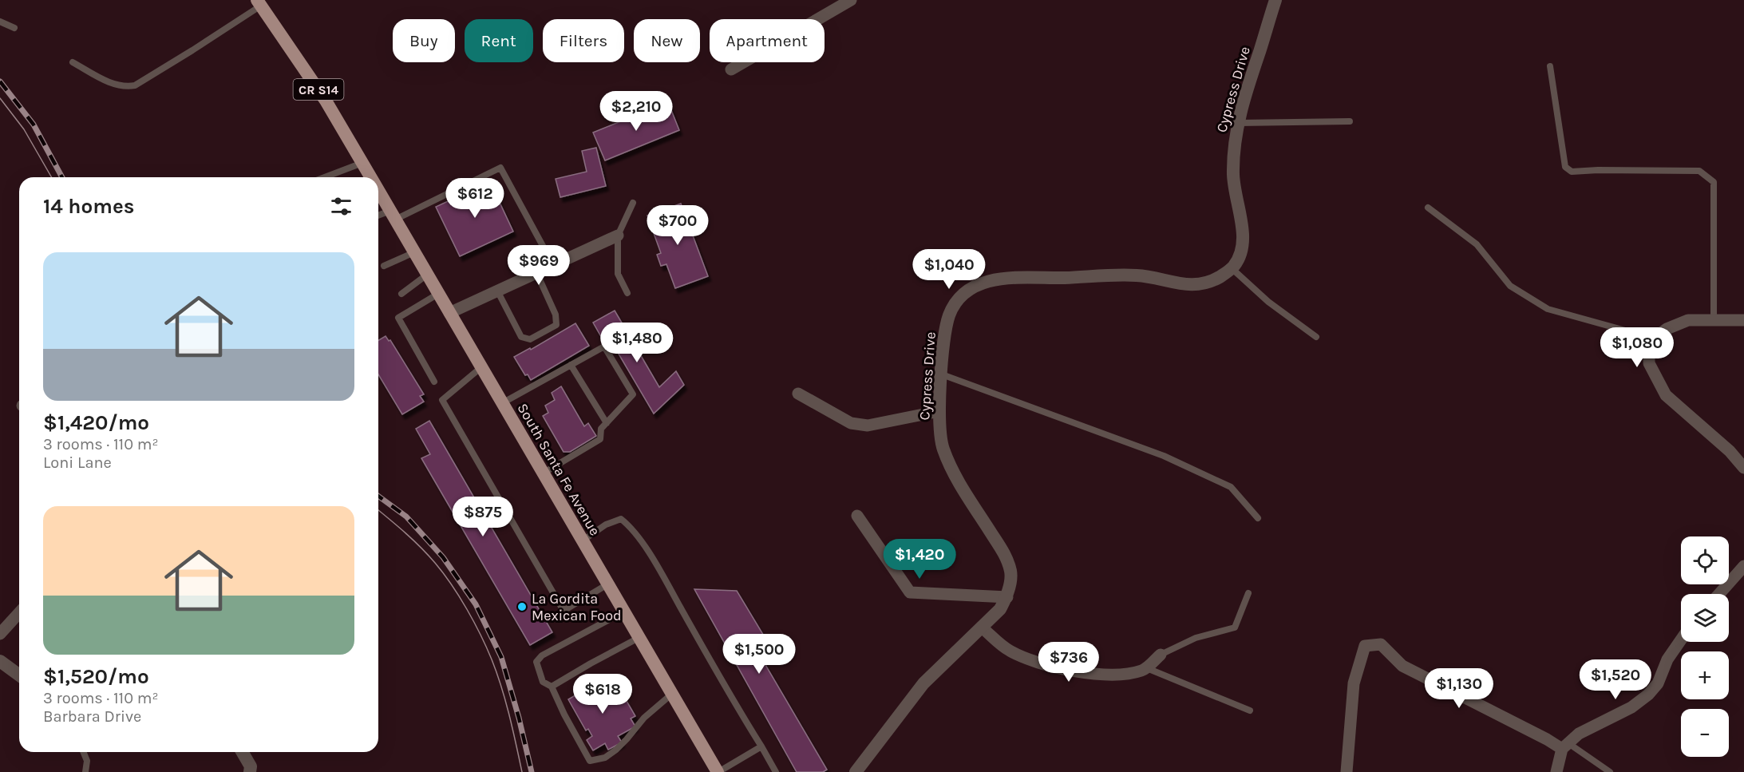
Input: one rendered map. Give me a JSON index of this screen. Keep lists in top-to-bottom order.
{
  "streets": {
    "main road": ["CR S14", "South Santa Fe Avenue"],
    "street": ["Cypress Drive"]
  },
  "places": ["La Gordita Mexican Food"],
  "page": {
    "chip": [
      "Buy",
      "Rent",
      "Filters",
      "New",
      "Apartment"
    ],
    "price": [
      "$2,210",
      "$612",
      "$700",
      "$969",
      "$1,040",
      "$1,480",
      "$1,080",
      "$875",
      "$1,420",
      "$1,500",
      "$736",
      "$1,520",
      "$1,130",
      "$618"
    ],
    "heading": "14 homes",
    "list": [
      {
        "name": "$1,420/mo",
        "note": "3 rooms · 110 m² · Loni Lane"
      },
      {
        "name": "$1,520/mo",
        "note": "3 rooms · 110 m² · Barbara Drive"
      }
    ],
    "map_buttons": ["+", "−"]
  }
}
